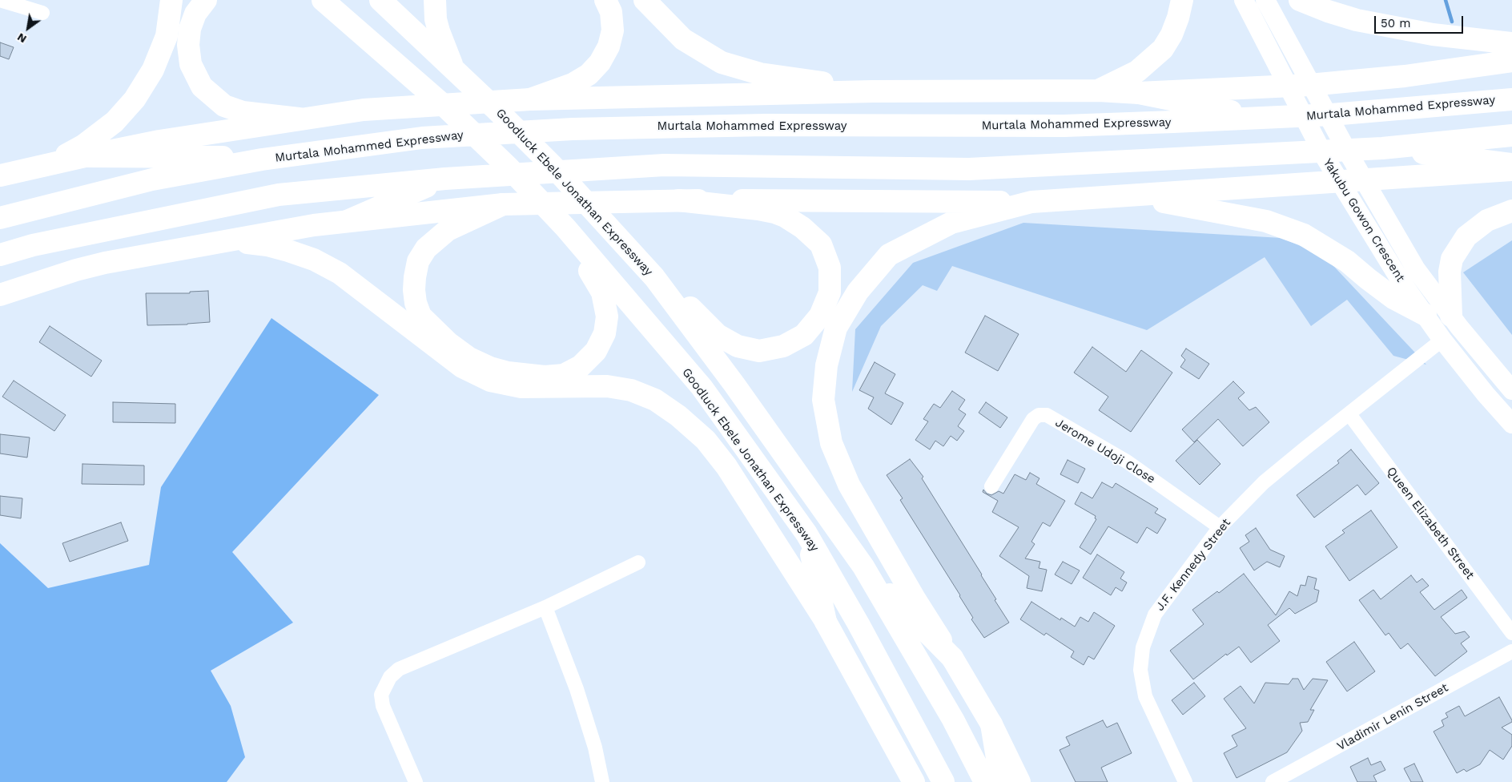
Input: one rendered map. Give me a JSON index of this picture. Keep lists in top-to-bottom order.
{
  "streets": {
    "main road": ["Murtala Mohammed Expressway", "Goodluck Ebele Jonathan Expressway", "Yakubu Gowon Crescent"],
    "street": [
      "Jerome Udoji Close",
      "Queen Elizabeth Street",
      "J.F. Kennedy Street",
      "Vladimir Lenin Street"
    ]
  },
  "crossings": [
    ["Yakubu Gowon Crescent", "J.F. Kennedy Street"],
    ["Jerome Udoji Close", "J.F. Kennedy Street"],
    ["Queen Elizabeth Street", "J.F. Kennedy Street"]
  ],
  "scale_bar": "50 m",
  "north": "bottom left"
}
